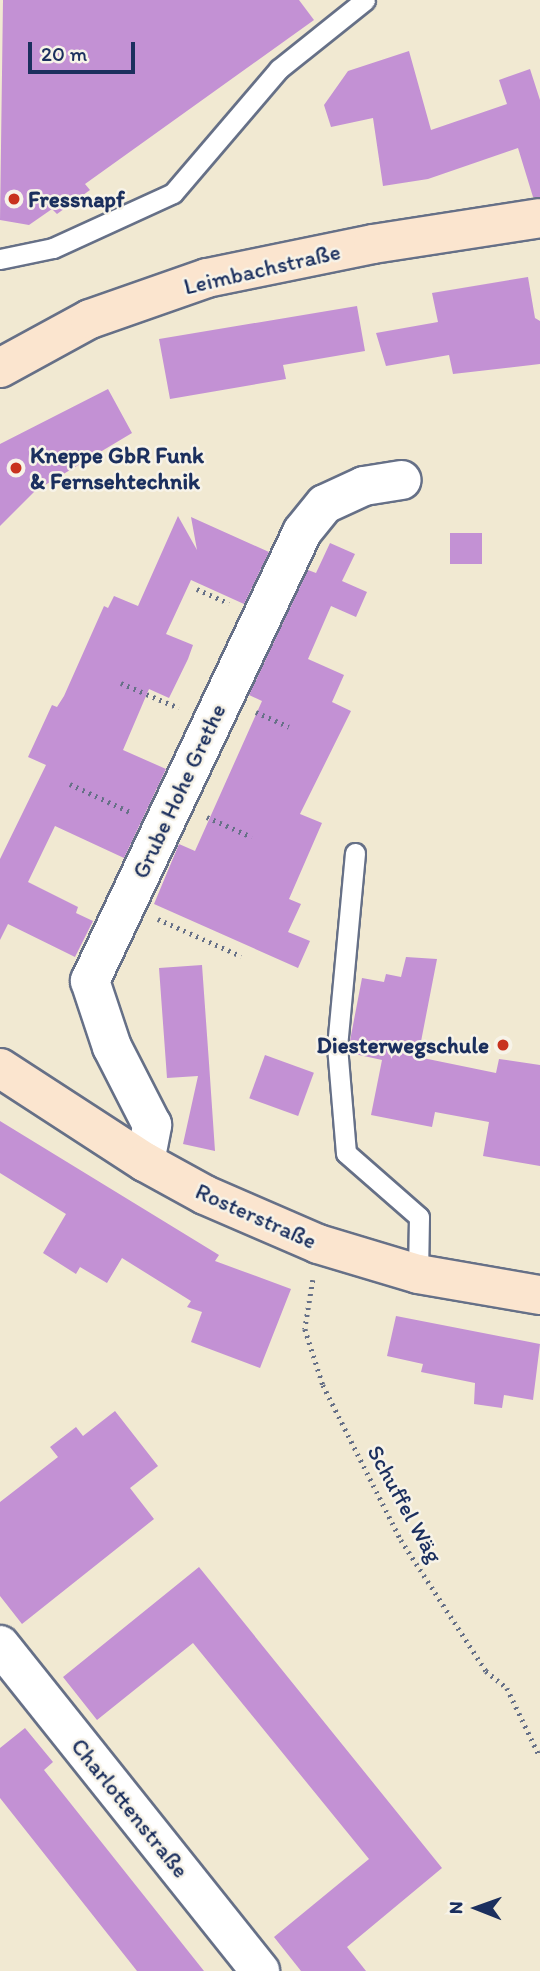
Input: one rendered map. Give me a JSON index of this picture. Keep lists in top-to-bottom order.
{
  "streets": {
    "street": [
      "Leimbachstraße",
      "Grube Hohe Grethe",
      "Rosterstraße",
      "Charlottenstraße"
    ],
    "path": ["Schuffel Wäg"]
  },
  "crossings": [
    ["Grube Hohe Grethe", "Rosterstraße"],
    ["Rosterstraße", "Schuffel Wäg"]
  ],
  "places": ["Fressnapf", "Kneppe GbR Funk & Fernsehtechnik", "Diesterwegschule"],
  "scale_bar": "20 m",
  "north": "left"
}
